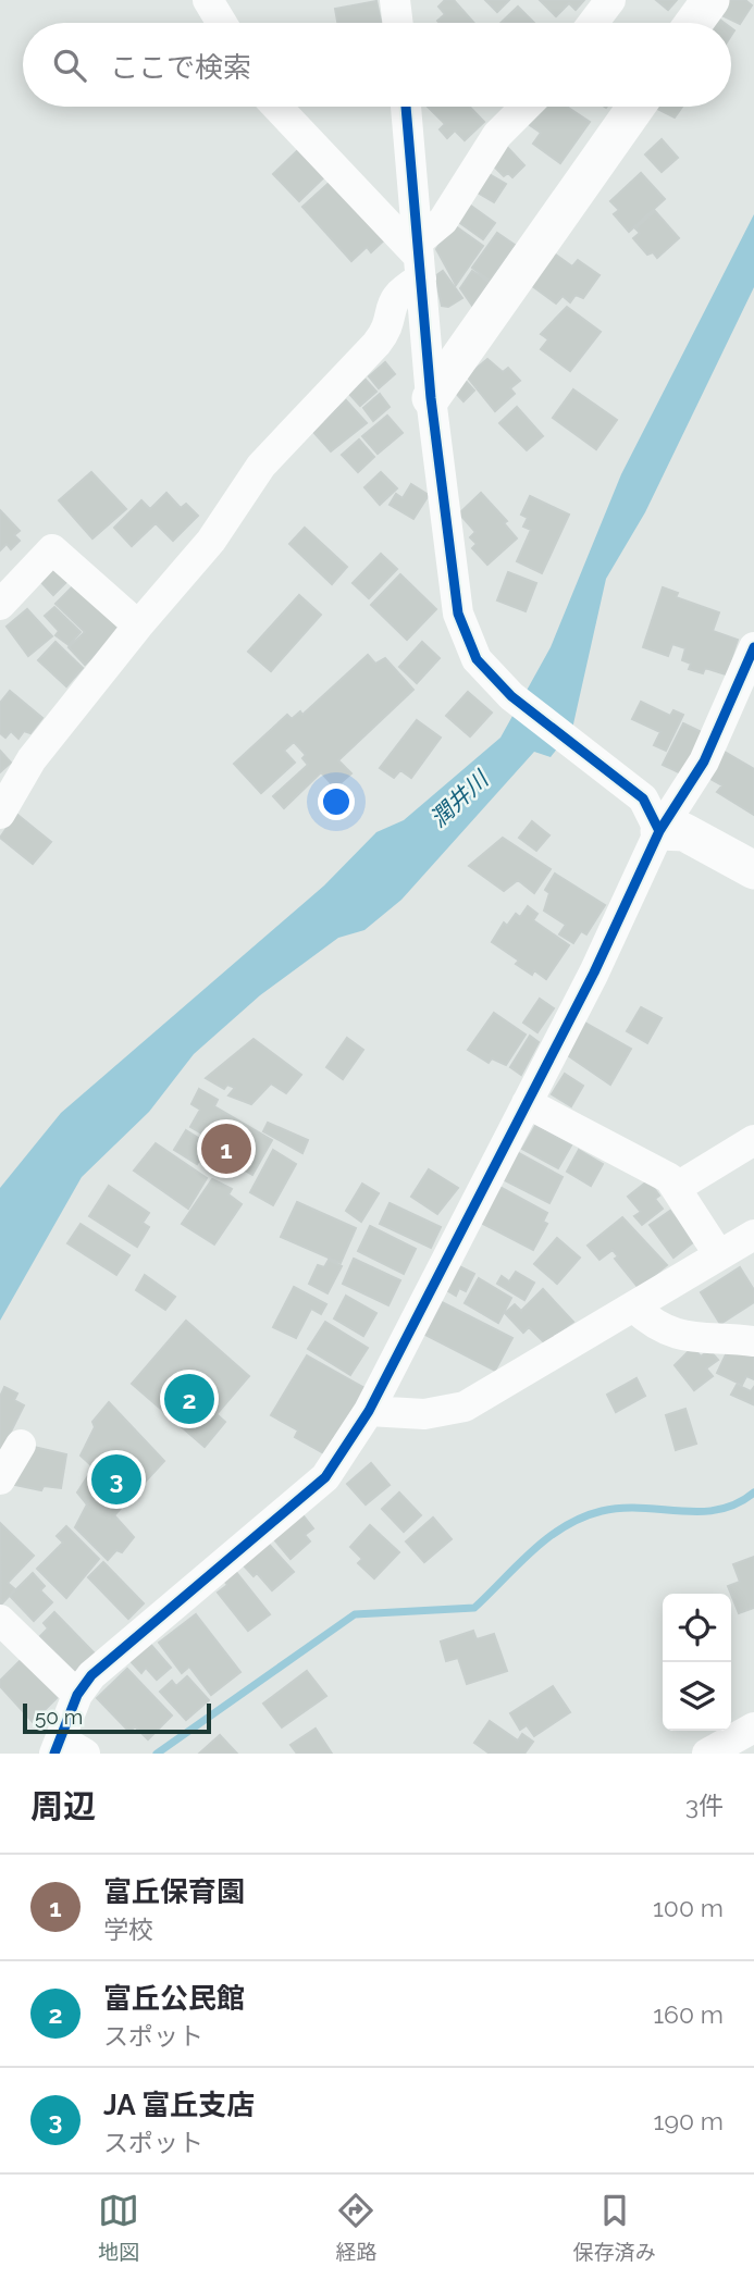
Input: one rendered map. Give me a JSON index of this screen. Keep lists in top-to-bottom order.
{
  "water": ["潤井川"],
  "scale_bar": "50 m",
  "page": {
    "search": "ここで検索",
    "pins": ["1", "2", "3"],
    "scale": "50 m",
    "heading": ["周辺", "3件"],
    "list": [
      {
        "mark": "1",
        "name": "富丘保育園",
        "note": "学校",
        "value": "100 m"
      },
      {
        "mark": "2",
        "name": "富丘公民館",
        "note": "スポット",
        "value": "160 m"
      },
      {
        "mark": "3",
        "name": "JA 富丘支店",
        "note": "スポット",
        "value": "190 m"
      }
    ],
    "nav": ["地図", "経路", "保存済み"]
  }
}
